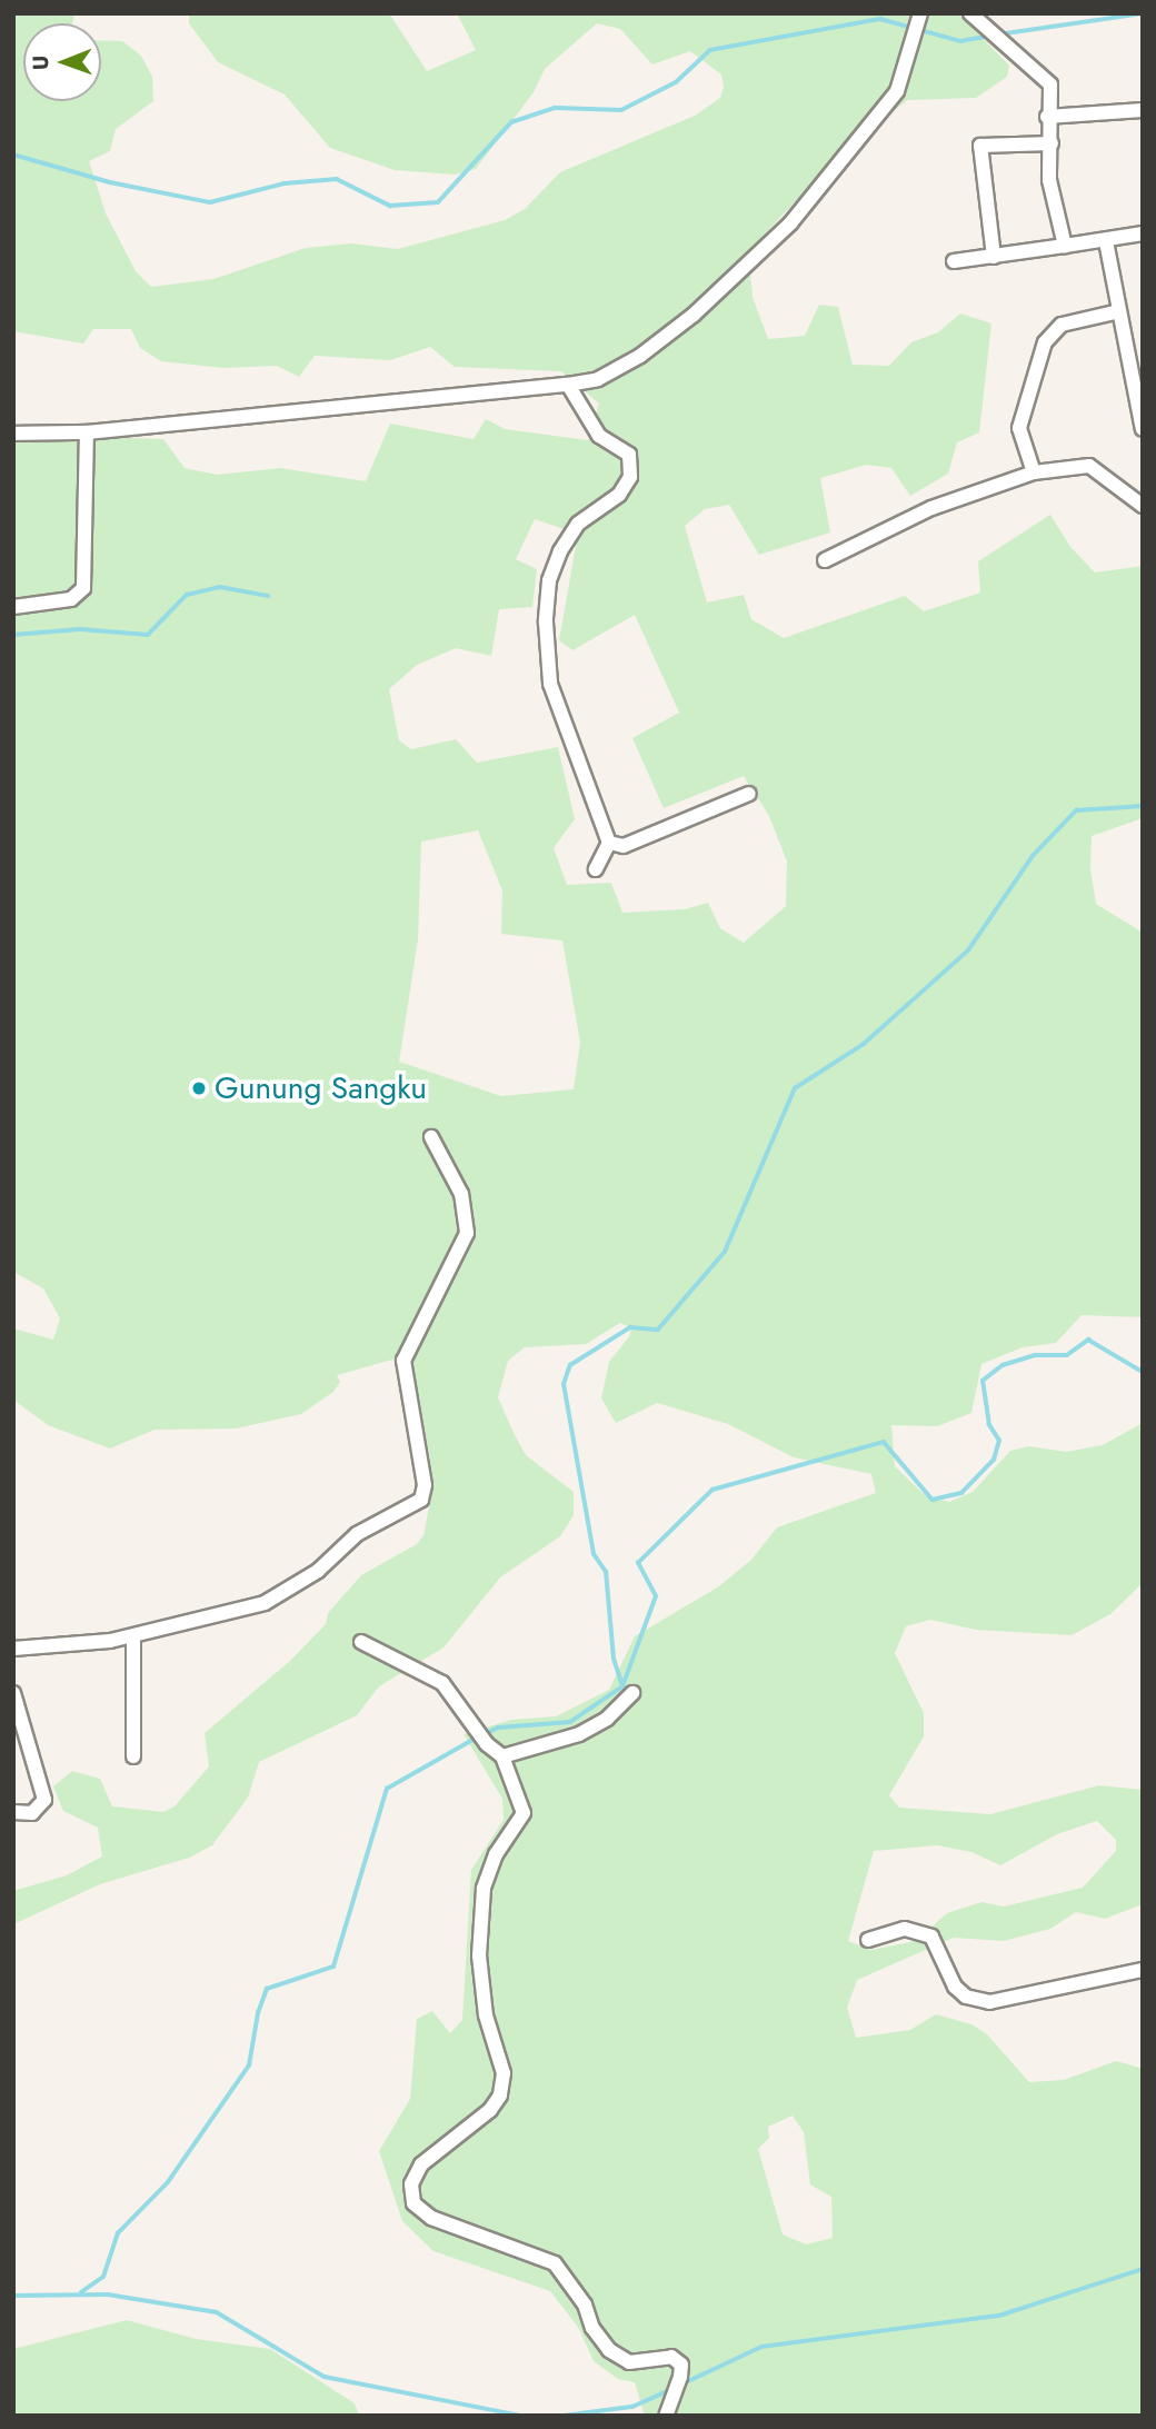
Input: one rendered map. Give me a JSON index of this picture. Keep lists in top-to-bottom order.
{
  "places": ["Gunung Sangku"],
  "north": "left"
}
